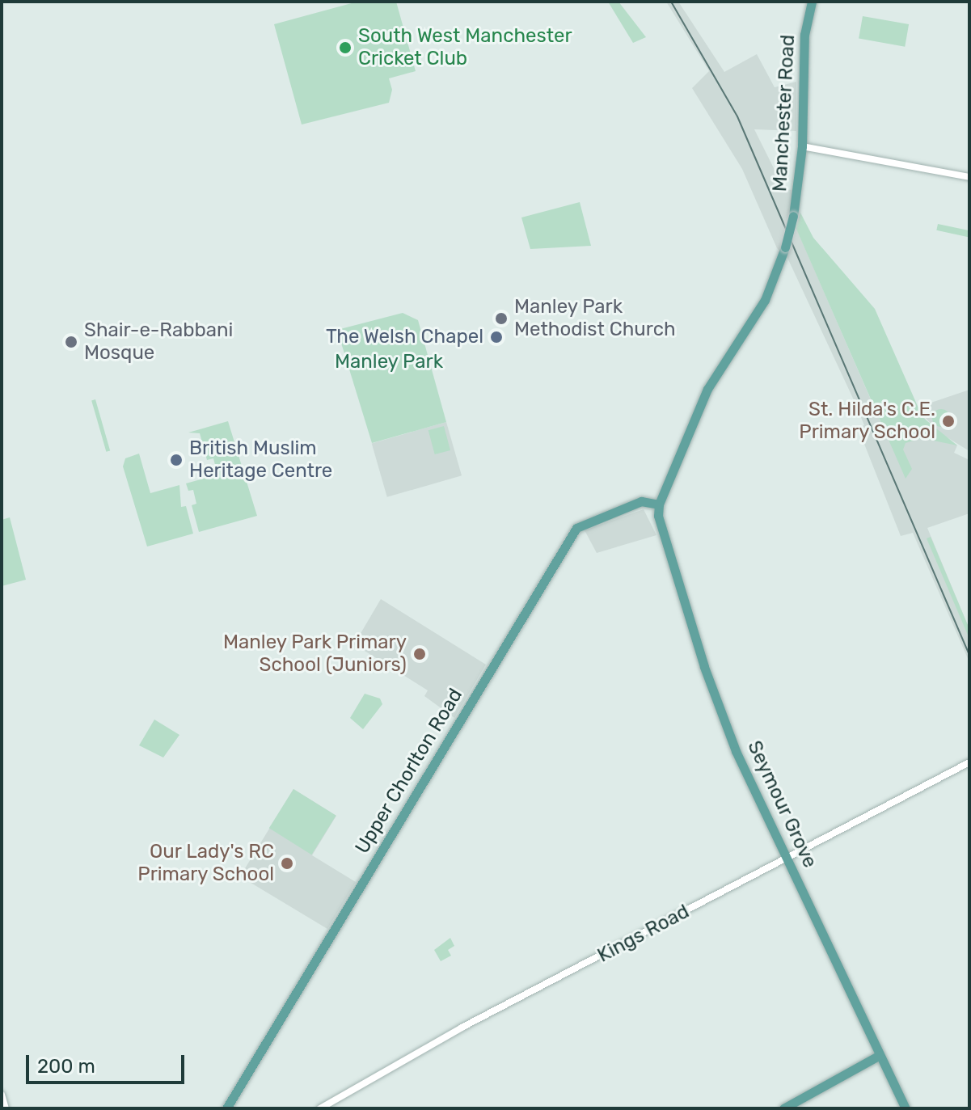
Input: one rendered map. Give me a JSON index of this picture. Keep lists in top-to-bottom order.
{
  "streets": {
    "main road": ["Manchester Road", "Upper Chorlton Road", "Seymour Grove"],
    "street": ["Kings Road"]
  },
  "crossings": [
    ["Manchester Road", "Upper Chorlton Road"],
    ["Manchester Road", "Seymour Grove"],
    ["Seymour Grove", "Kings Road"]
  ],
  "parks": ["Manley Park"],
  "places": [
    "South West Manchester Cricket Club",
    "Manley Park Methodist Church",
    "The Welsh Chapel",
    "Shair-e-Rabbani Mosque",
    "St. Hilda's C.E. Primary School",
    "British Muslim Heritage Centre",
    "Manley Park Primary School (Juniors)",
    "Our Lady's RC Primary School"
  ],
  "scale_bar": "200 m"
}
